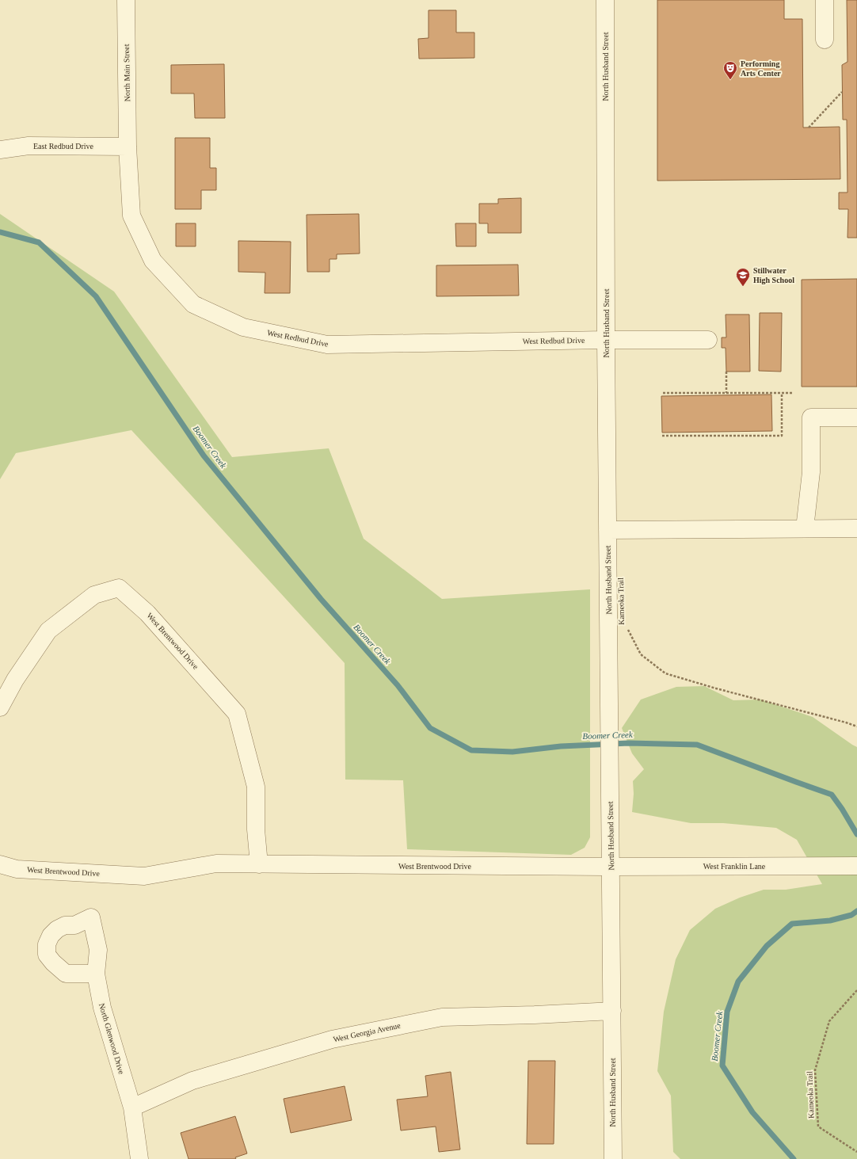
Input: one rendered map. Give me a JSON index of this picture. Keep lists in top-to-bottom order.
{
  "streets": {
    "street": [
      "North Husband Street",
      "North Main Street",
      "East Redbud Drive",
      "West Redbud Drive",
      "West Brentwood Drive",
      "West Franklin Lane",
      "West Georgia Avenue",
      "North Glenwood Drive"
    ],
    "path": ["Kameoka Trail"]
  },
  "crossings": [
    ["North Husband Street", "West Redbud Drive"],
    ["North Husband Street", "West Brentwood Drive"],
    ["North Husband Street", "West Franklin Lane"],
    ["North Husband Street", "West Georgia Avenue"],
    ["North Main Street", "East Redbud Drive"],
    ["North Main Street", "West Redbud Drive"],
    ["East Redbud Drive", "West Redbud Drive"],
    ["West Brentwood Drive", "West Franklin Lane"],
    ["West Georgia Avenue", "North Glenwood Drive"]
  ],
  "water": ["Boomer Creek"],
  "places": {
    "theatre": ["Performing Arts Center"],
    "school or university": ["Stillwater High School"]
  }
}
